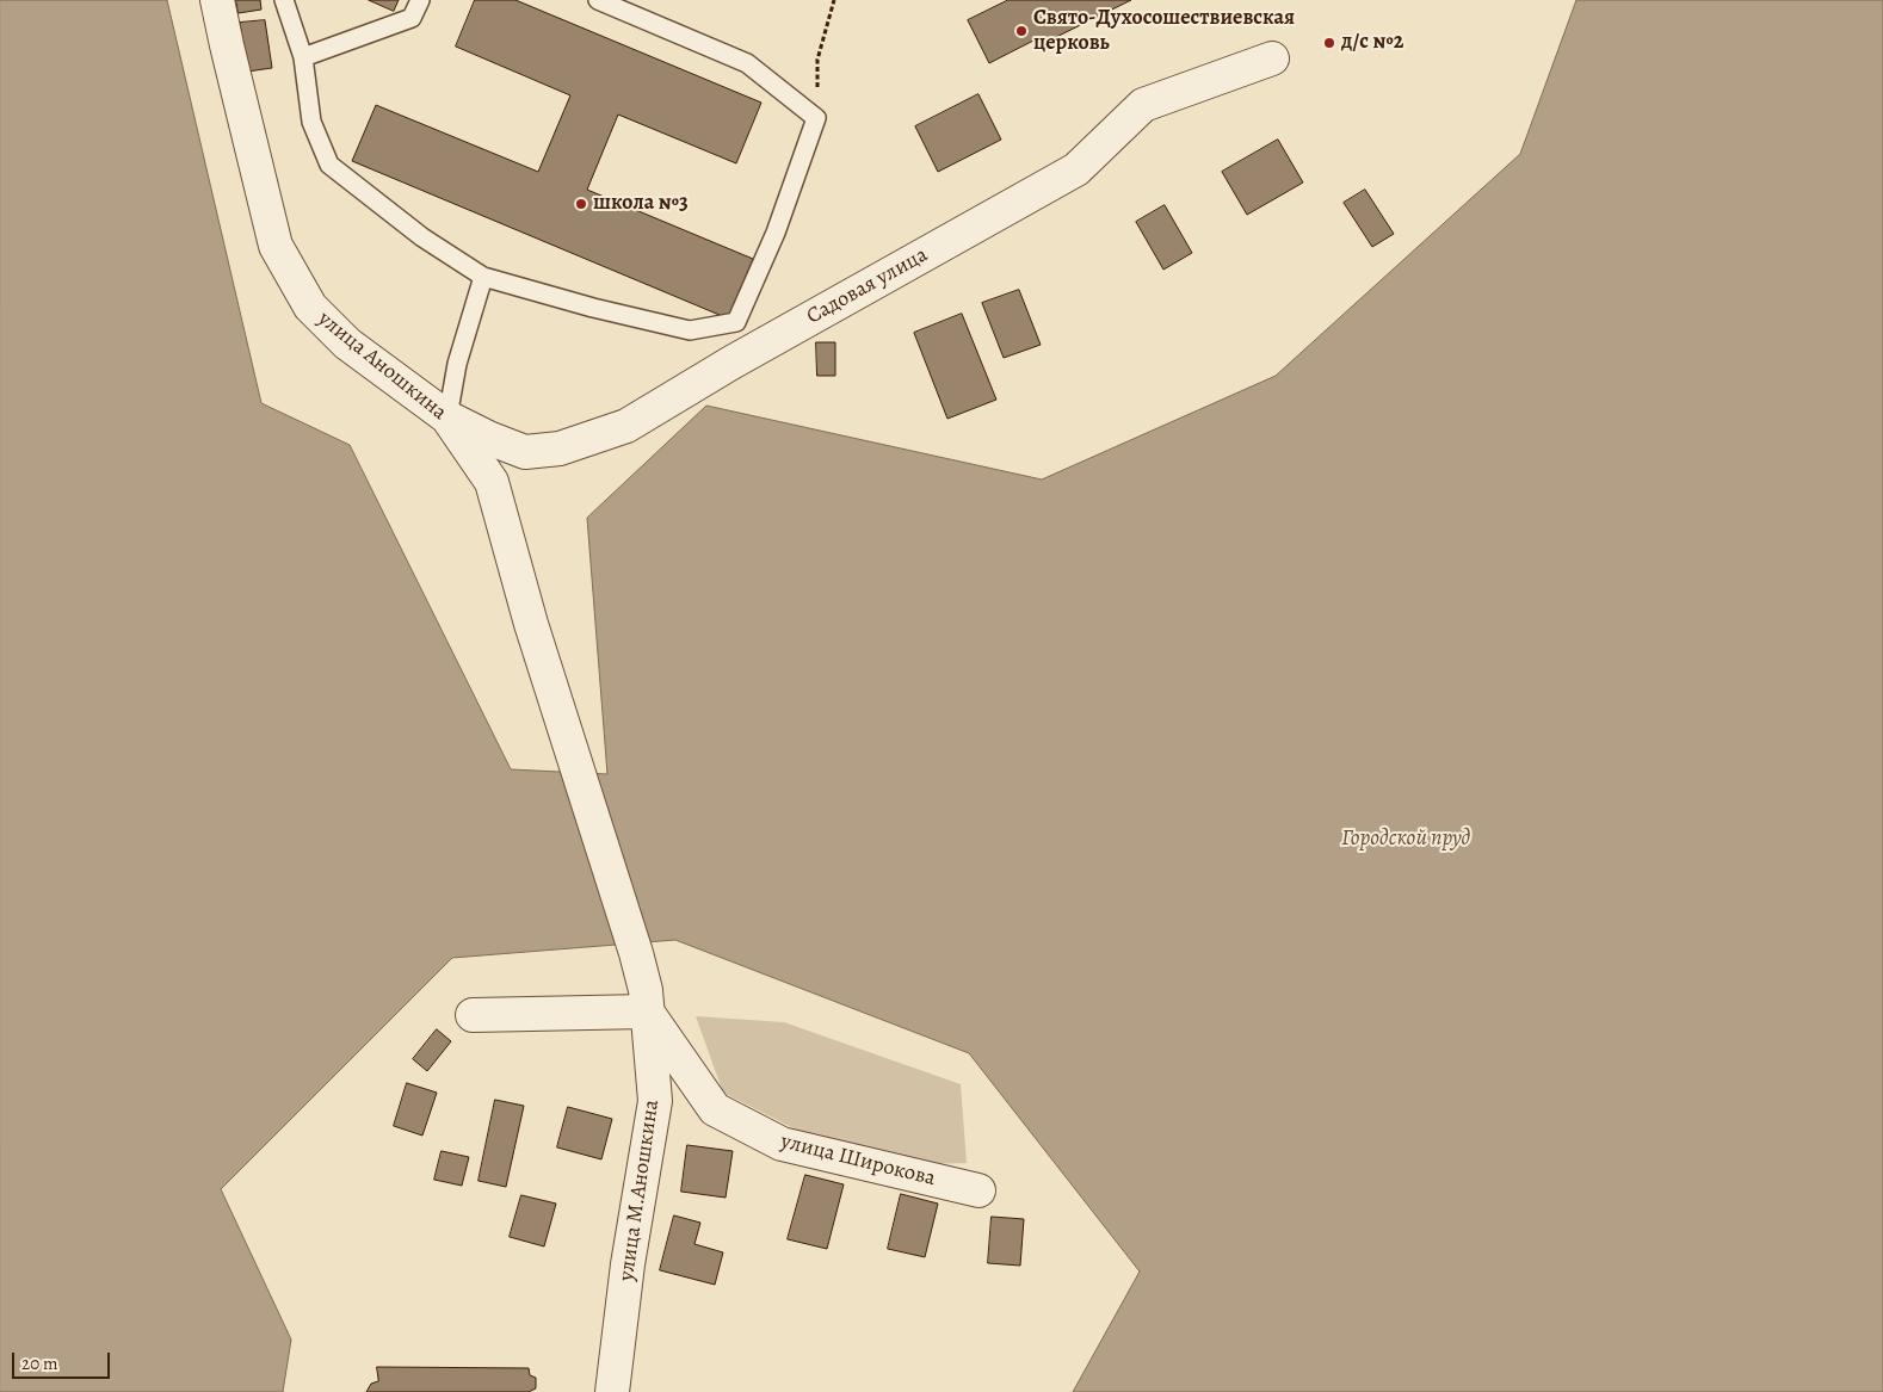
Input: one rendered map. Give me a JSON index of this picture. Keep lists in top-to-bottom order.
{
  "streets": {
    "street": [
      "Садовая улица",
      "улица Аношкина",
      "улица Широкова",
      "улица М.Аношкина"
    ]
  },
  "crossings": [
    ["Садовая улица", "улица Аношкина"],
    ["улица Аношкина", "улица М.Аношкина"],
    ["улица Широкова", "улица М.Аношкина"]
  ],
  "water": ["Городской пруд"],
  "places": ["Свято-Духосошествиевская церковь", "д/с №2", "школа №3"],
  "scale_bar": "20 m"
}
